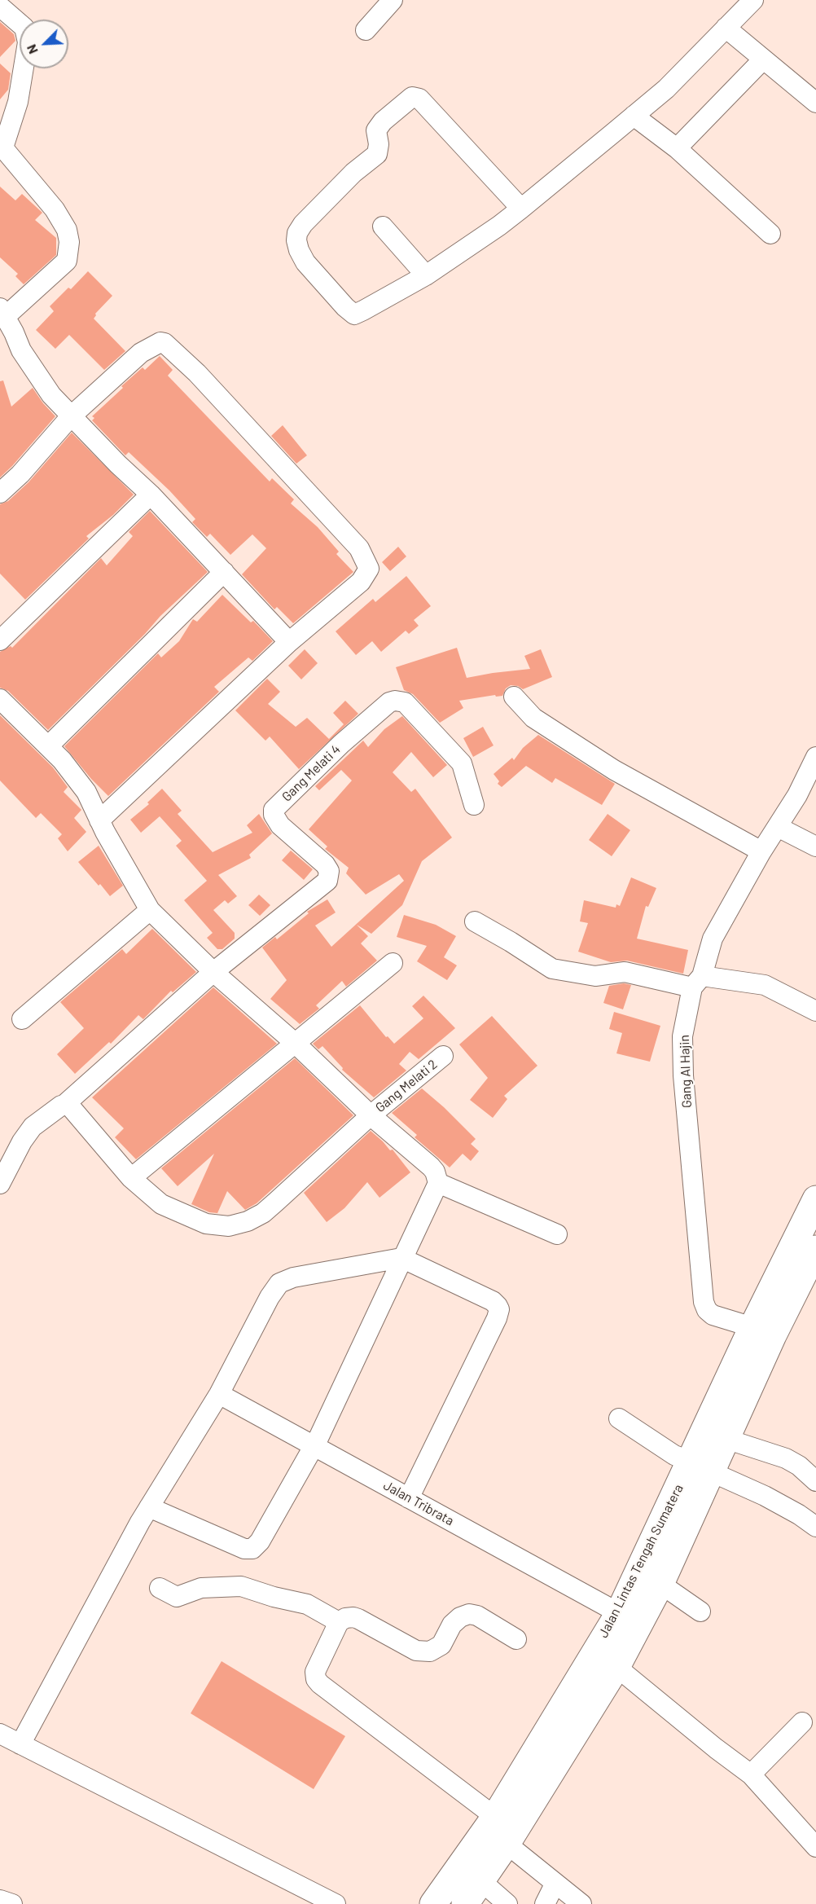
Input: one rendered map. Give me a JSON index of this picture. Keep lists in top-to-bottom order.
{
  "streets": {
    "highway": ["Jalan Lintas Tengah Sumatera"],
    "street": [
      "Gang Melati 4",
      "Gang Al Hajin",
      "Gang Melati 2",
      "Jalan Tribrata"
    ]
  },
  "crossings": [
    ["Gang Al Hajin", "Jalan Lintas Tengah Sumatera"],
    ["Jalan Tribrata", "Jalan Lintas Tengah Sumatera"]
  ],
  "north": "bottom left"
}
